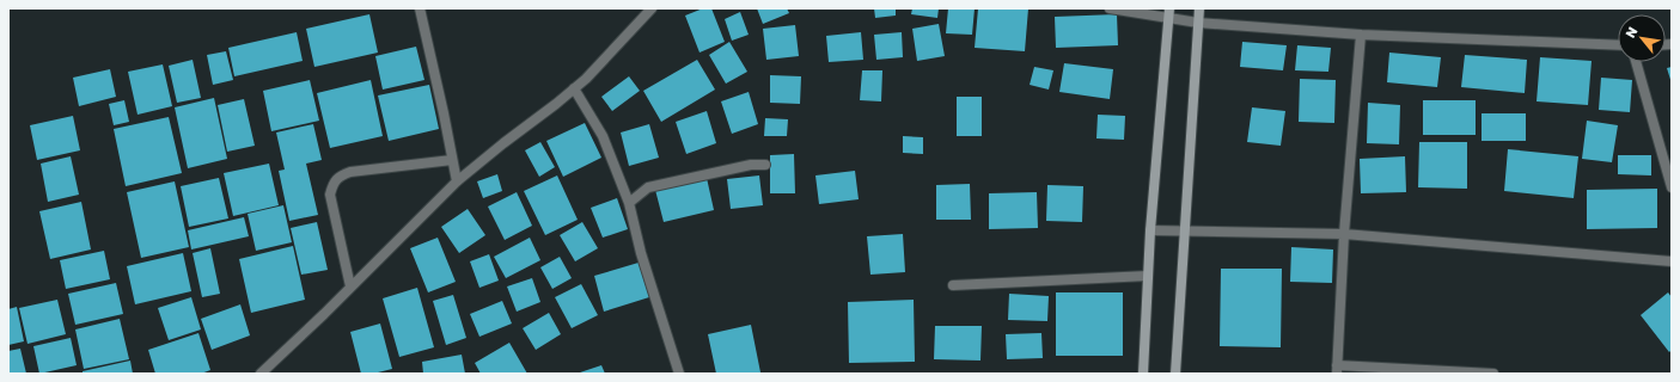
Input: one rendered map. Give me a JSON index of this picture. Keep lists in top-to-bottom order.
{
  "north": "top left"
}
